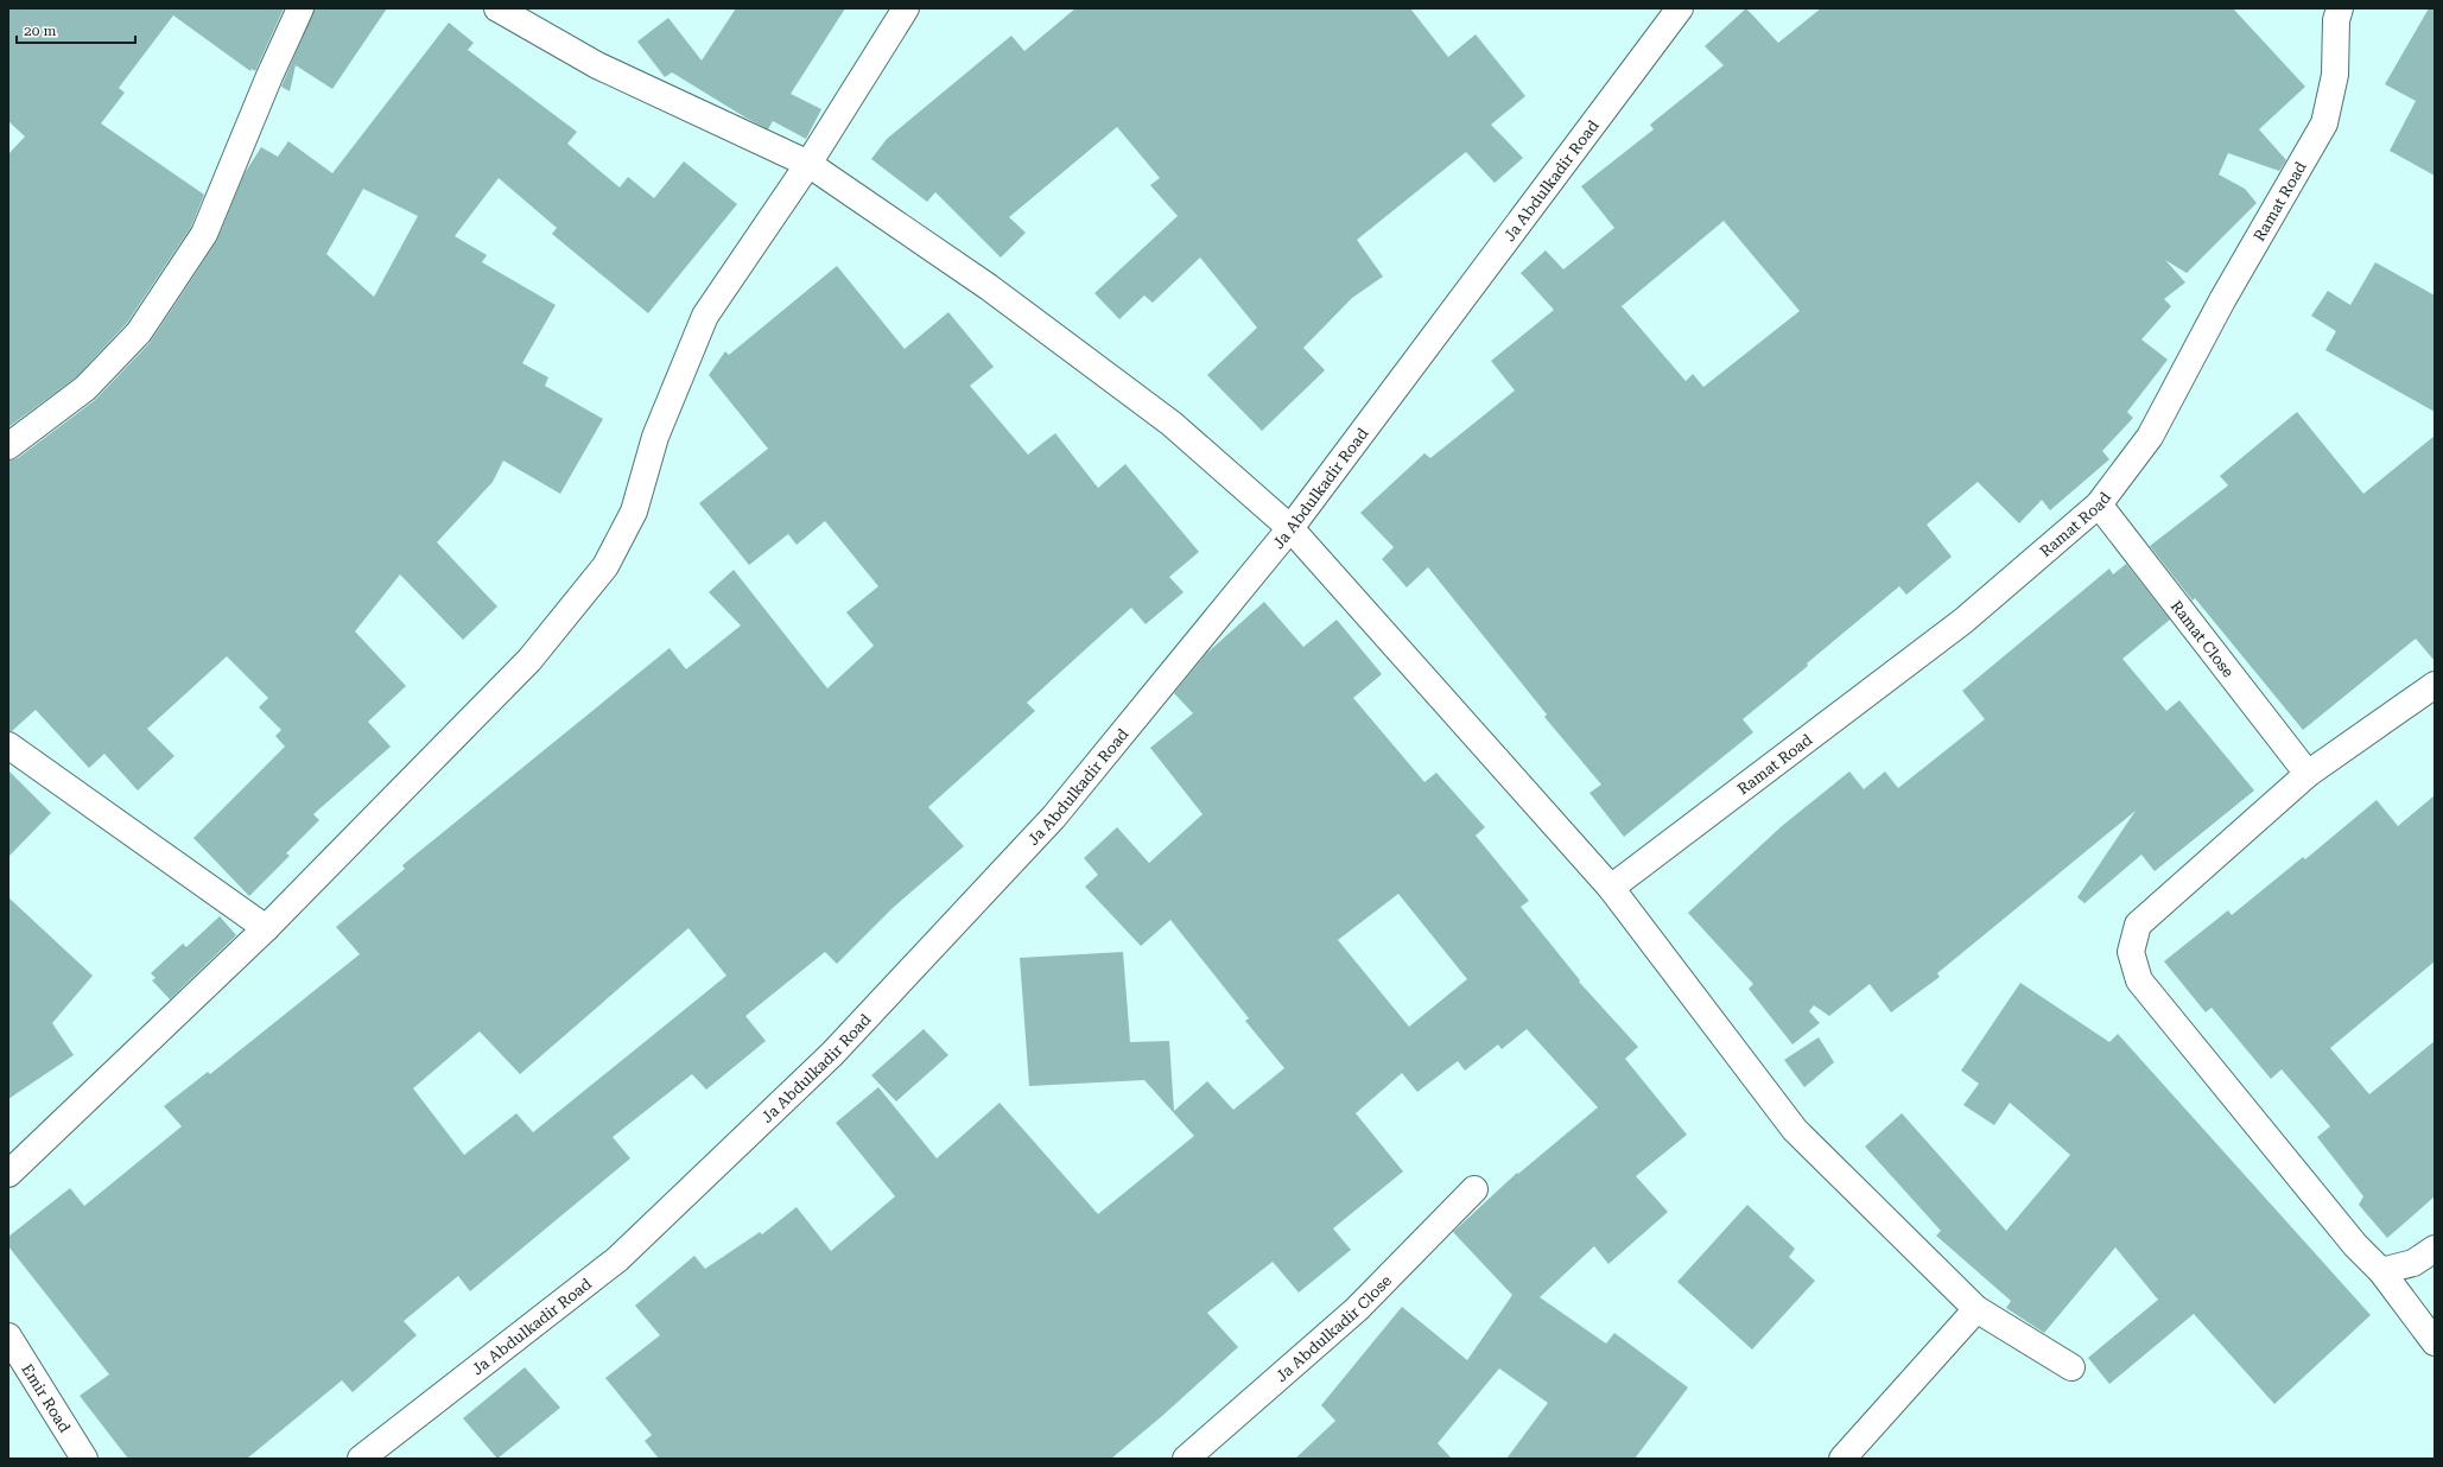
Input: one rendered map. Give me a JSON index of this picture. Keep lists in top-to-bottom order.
{
  "streets": {
    "street": [
      "Ja Abdulkadir Road",
      "Ramat Road",
      "Ramat Close",
      "Ja Abdulkadir Close",
      "Emir Road"
    ]
  },
  "crossings": [
    ["Ramat Road", "Ramat Close"]
  ],
  "scale_bar": "20 m"
}
